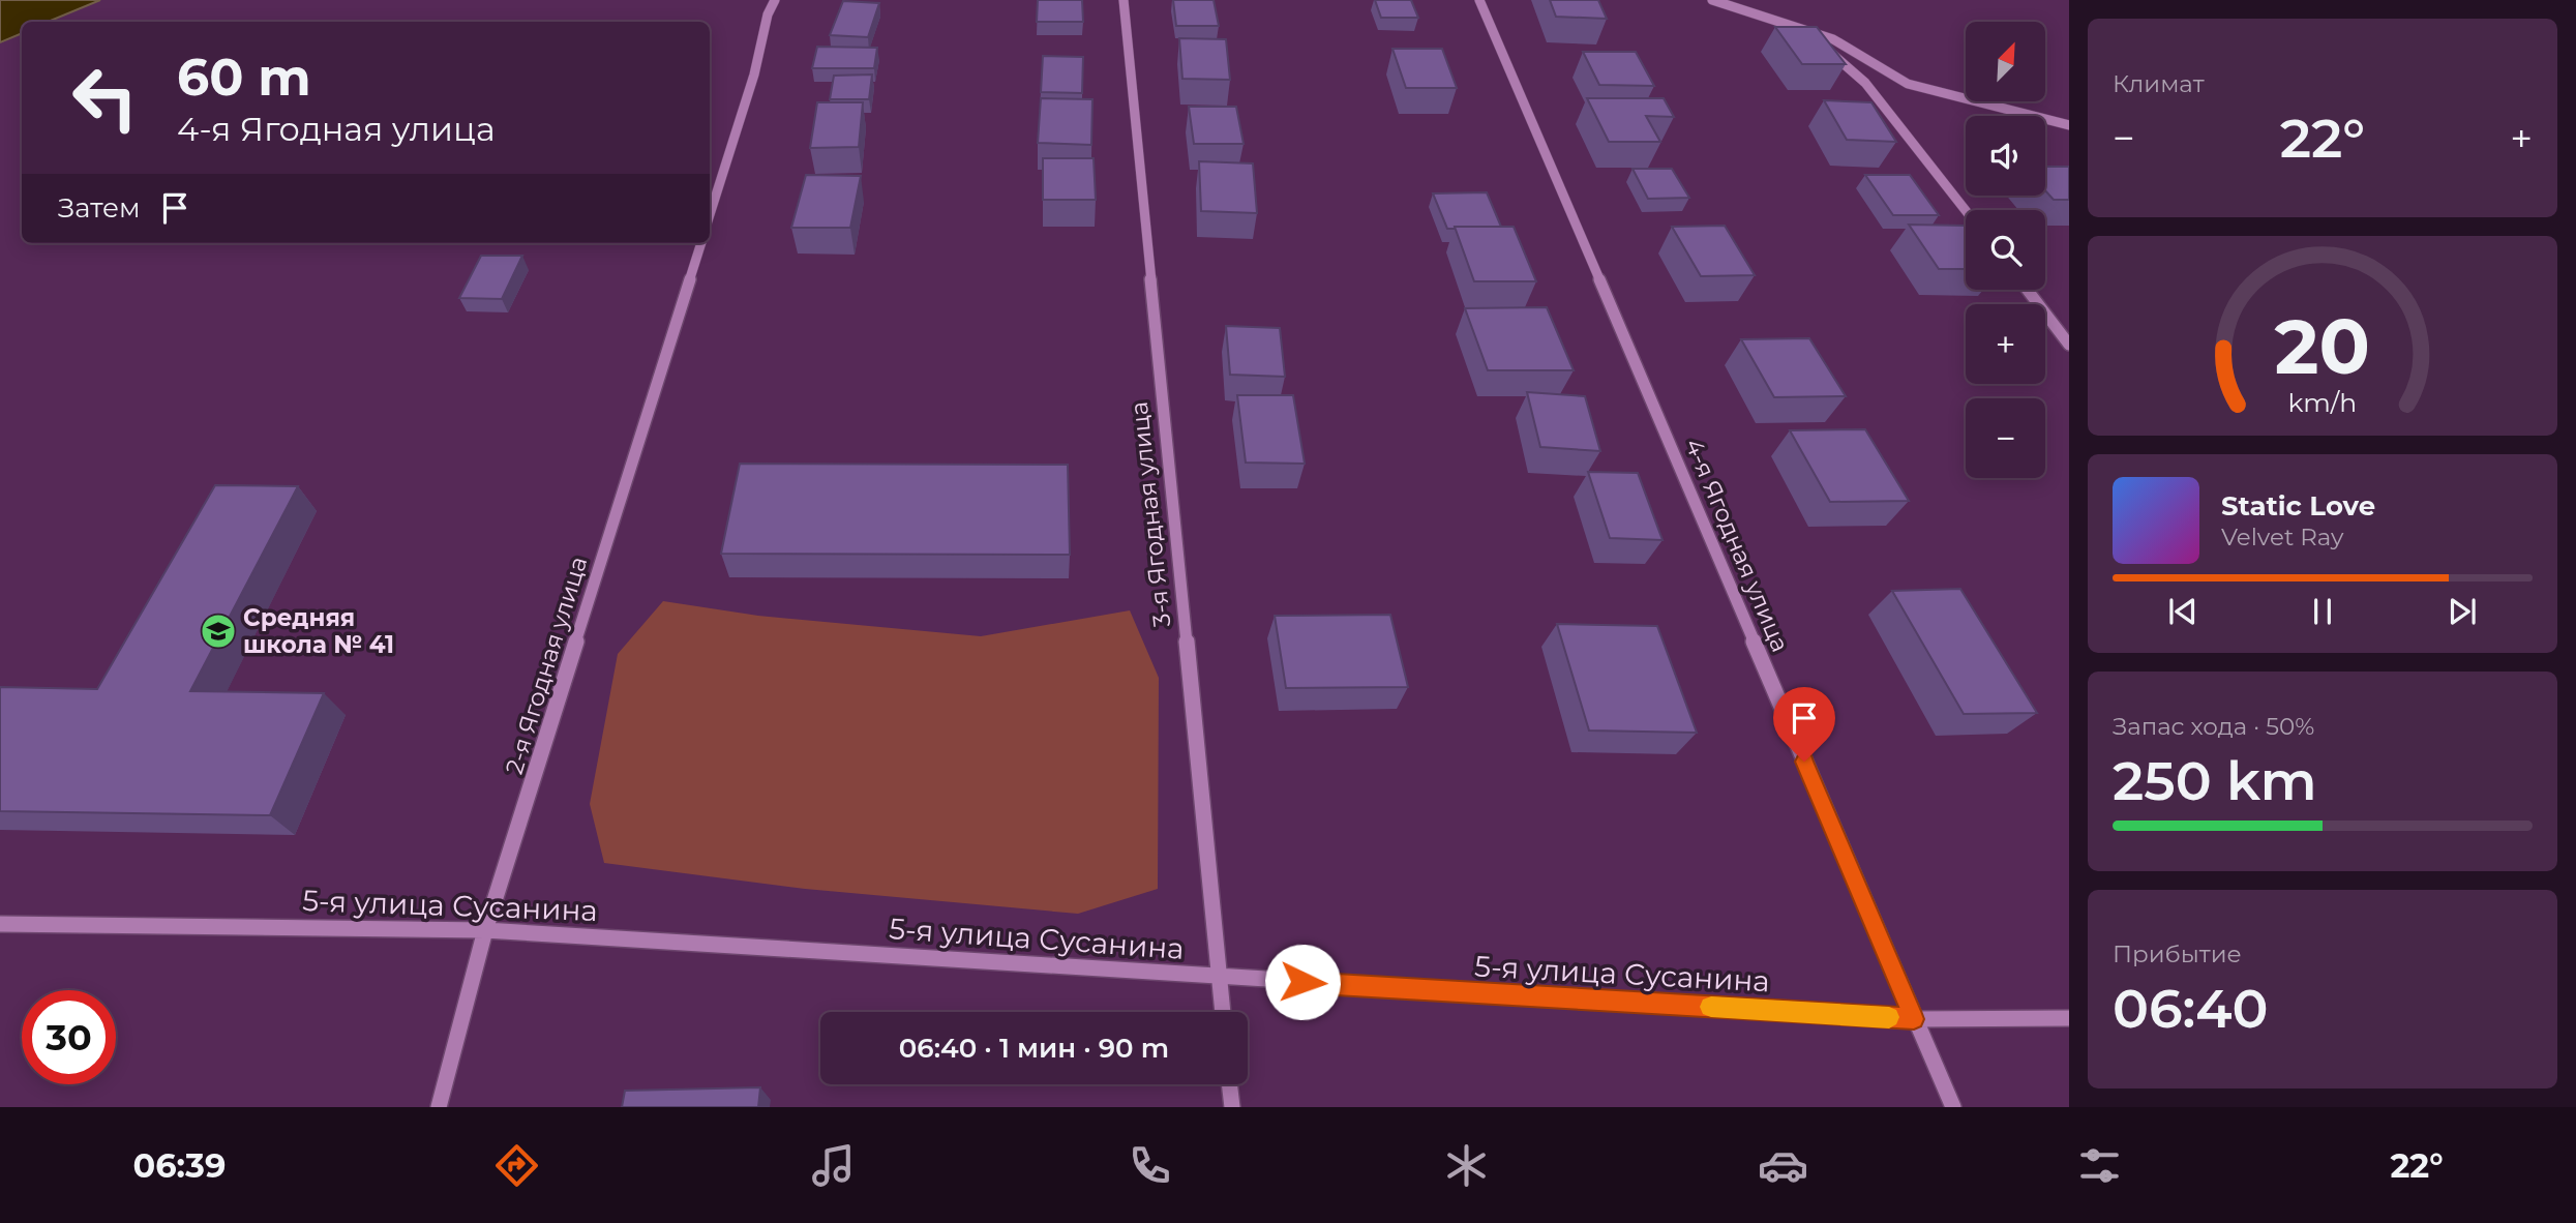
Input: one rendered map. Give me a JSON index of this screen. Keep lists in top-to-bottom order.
{
  "streets": {
    "street": [
      "3-я Ягодная улица",
      "4-я Ягодная улица",
      "2-я Ягодная улица",
      "5-я улица Сусанина"
    ]
  },
  "crossings": [
    ["3-я Ягодная улица", "5-я улица Сусанина"],
    ["4-я Ягодная улица", "5-я улица Сусанина"],
    ["2-я Ягодная улица", "5-я улица Сусанина"]
  ],
  "places": {
    "school or university": ["Средняя школа № 41"]
  },
  "north": "top right",
  "page": {
    "tile": [
      "Климат",
      ["Запас хода · 50%", "250 km"],
      ["Прибытие", "06:40"]
    ],
    "map_buttons": ["+", "−"],
    "turn": ["60 m", "4-я Ягодная улица"],
    "heat": ["−", "22°", "+"],
    "then": "Затем",
    "song": ["Static Love", "Velvet Ray"],
    "limit": "30",
    "trip": "06:40 · 1 мин · 90 m",
    "tabs": ["06:39", "22°"],
    "gauge": ["20", "km/h"]
  }
}
